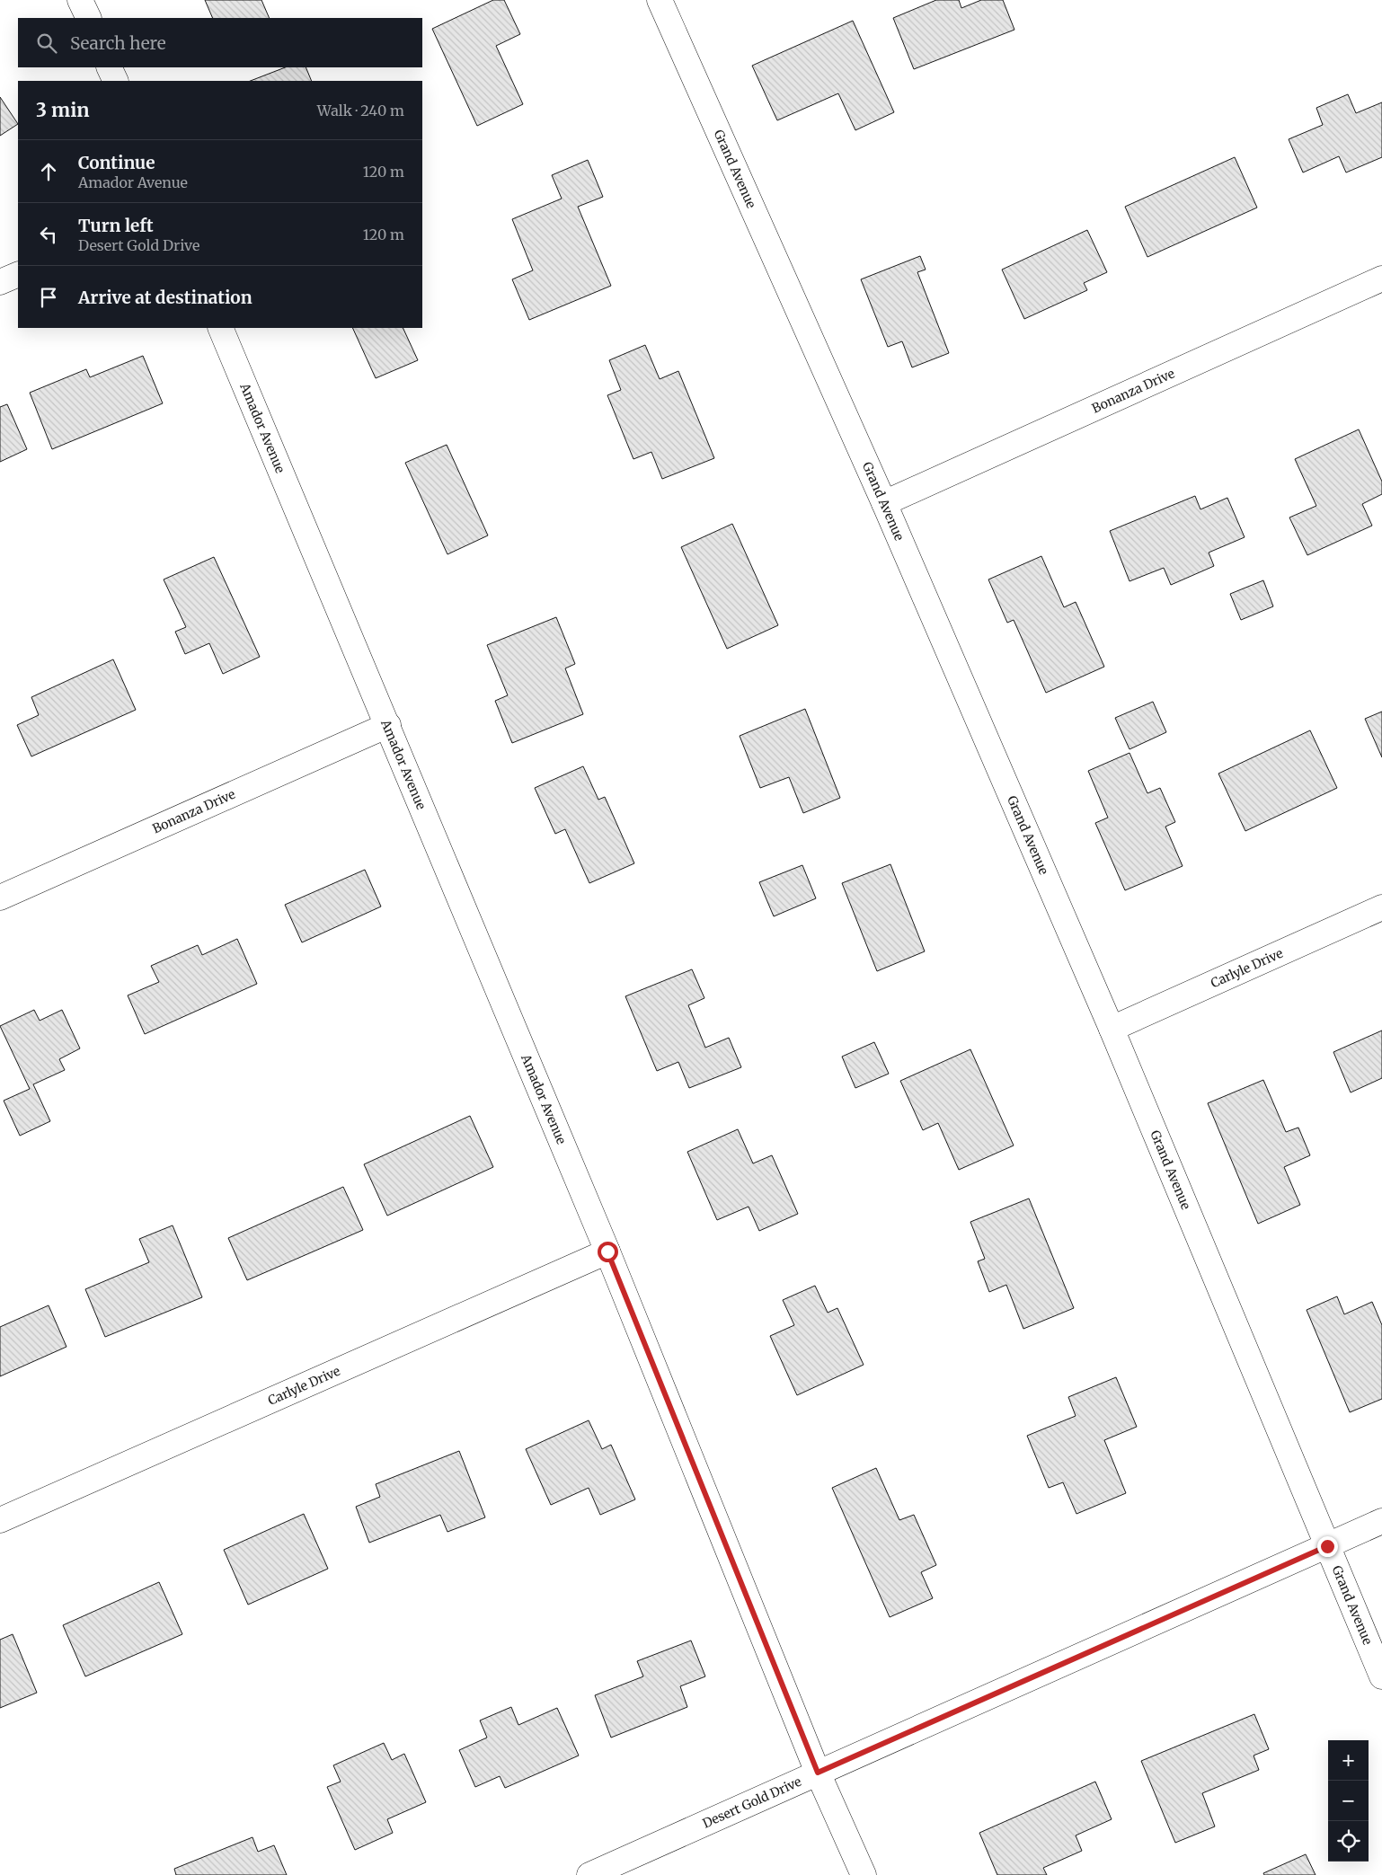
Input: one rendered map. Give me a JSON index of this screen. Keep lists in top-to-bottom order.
{
  "streets": {
    "street": [
      "Grand Avenue",
      "Bonanza Drive",
      "Amador Avenue",
      "Carlyle Drive",
      "Desert Gold Drive"
    ]
  },
  "crossings": [
    ["Grand Avenue", "Bonanza Drive"],
    ["Grand Avenue", "Carlyle Drive"],
    ["Grand Avenue", "Desert Gold Drive"],
    ["Bonanza Drive", "Amador Avenue"],
    ["Amador Avenue", "Carlyle Drive"],
    ["Amador Avenue", "Desert Gold Drive"]
  ],
  "page": {
    "search": "Search here",
    "heading": ["3 min", "Walk · 240 m"],
    "list": [
      ["Continue", "Amador Avenue", "120 m"],
      ["Turn left", "Desert Gold Drive", "120 m"],
      "Arrive at destination"
    ],
    "map_buttons": ["+", "−"]
  }
}
